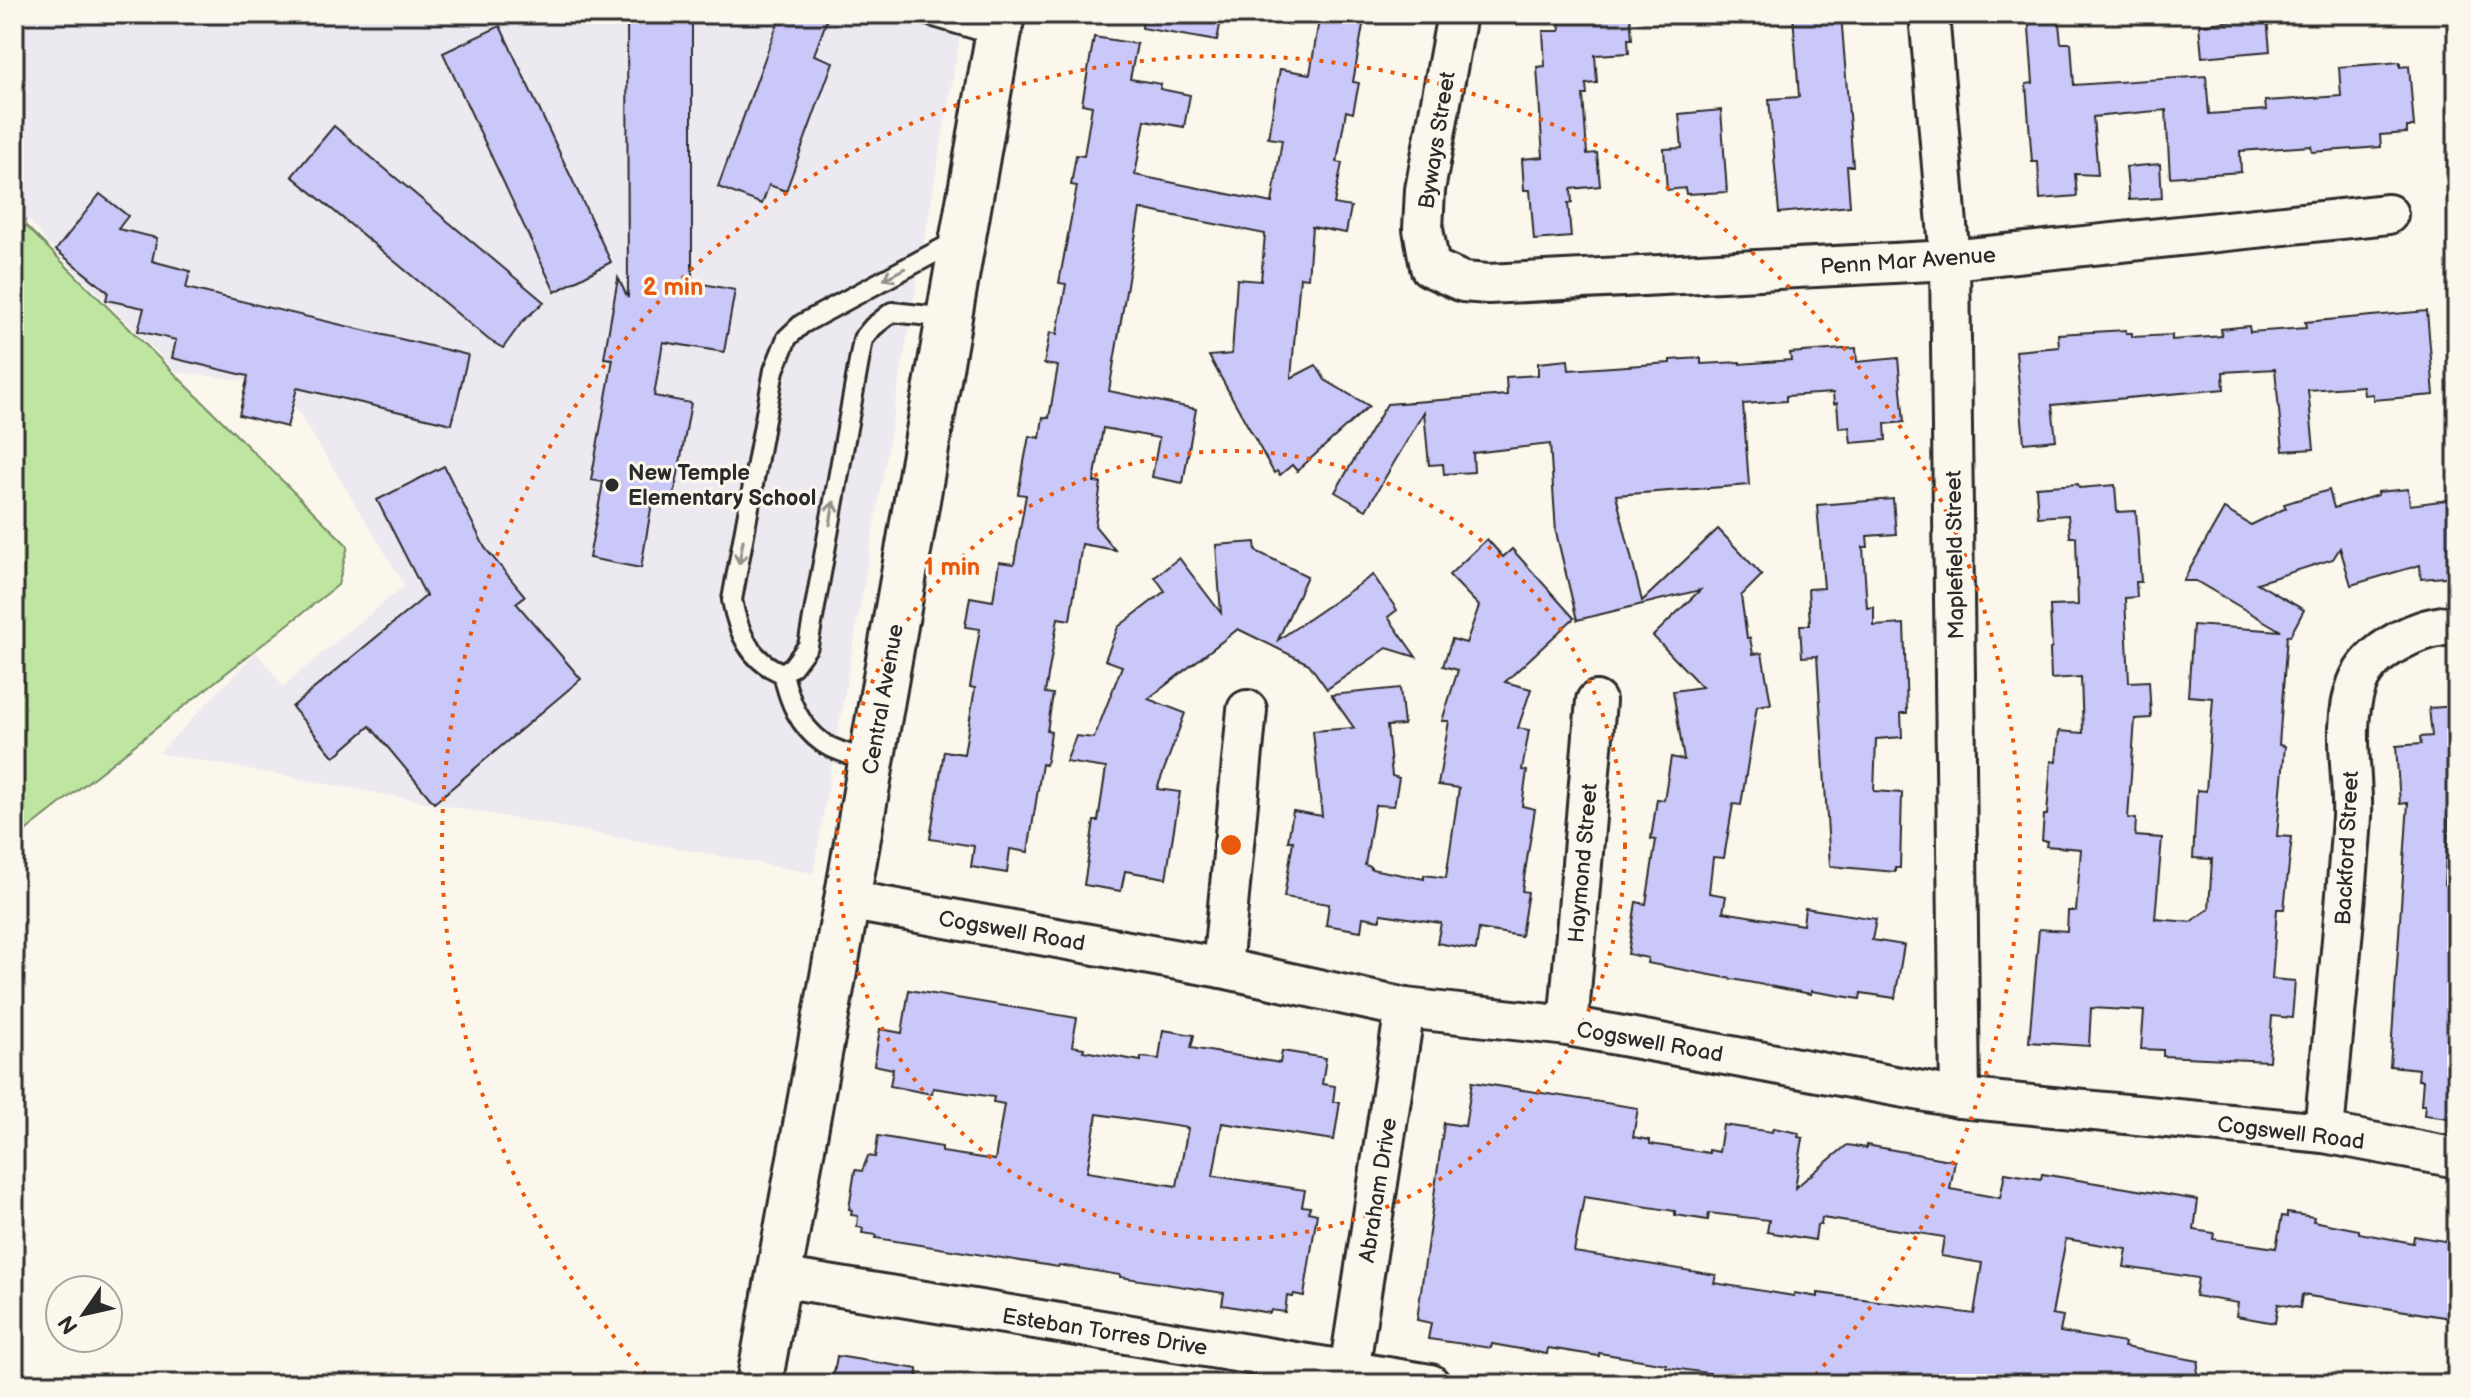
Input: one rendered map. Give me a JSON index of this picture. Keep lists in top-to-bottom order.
{
  "streets": {
    "street": [
      "Byways Street",
      "Penn Mar Avenue",
      "Maplefield Street",
      "Central Avenue",
      "Backford Street",
      "Haymond Street",
      "Cogswell Road",
      "Abraham Drive",
      "Esteban Torres Drive"
    ]
  },
  "crossings": [
    ["Byways Street", "Penn Mar Avenue"],
    ["Penn Mar Avenue", "Maplefield Street"],
    ["Maplefield Street", "Cogswell Road"],
    ["Central Avenue", "Cogswell Road"],
    ["Central Avenue", "Esteban Torres Drive"],
    ["Backford Street", "Cogswell Road"],
    ["Haymond Street", "Cogswell Road"],
    ["Cogswell Road", "Abraham Drive"],
    ["Abraham Drive", "Esteban Torres Drive"]
  ],
  "places": ["New Temple Elementary School"],
  "north": "bottom left",
  "rings": ["2 min", "1 min"]
}
